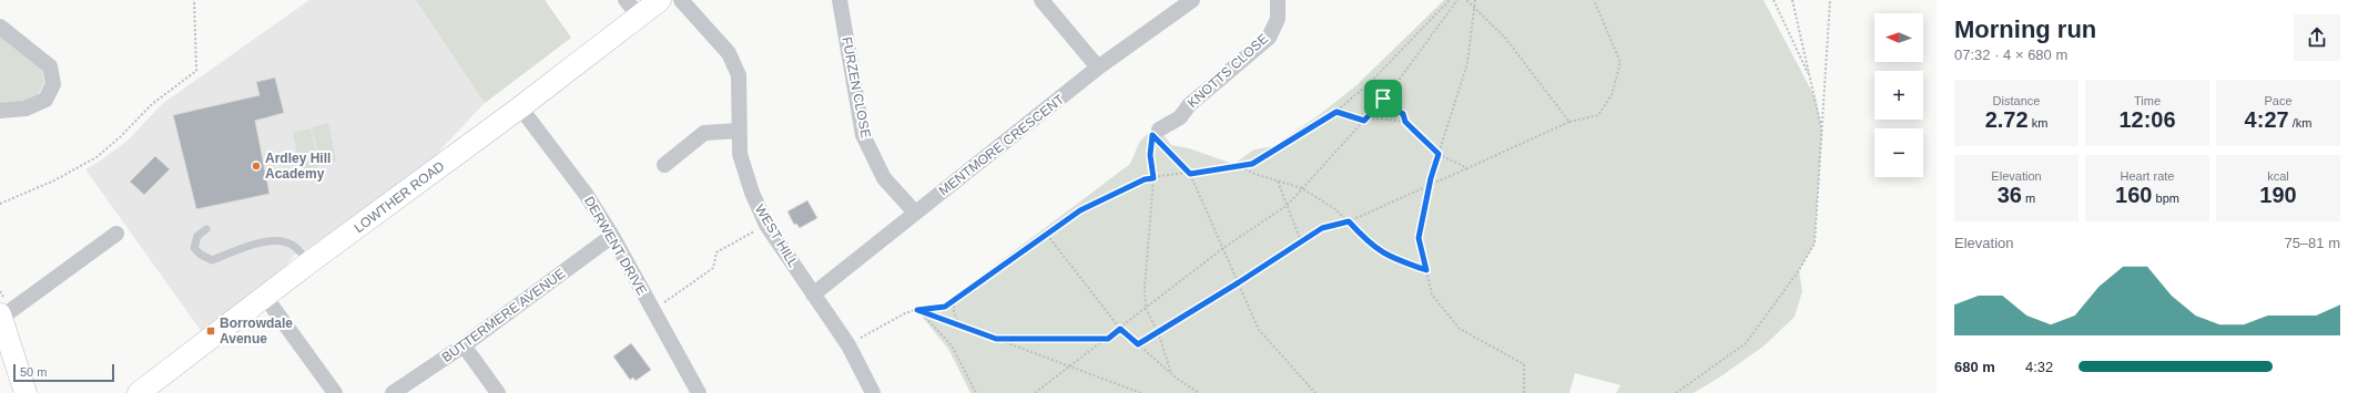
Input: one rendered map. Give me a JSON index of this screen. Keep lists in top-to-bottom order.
{
  "streets": {
    "street": [
      "KNOTTS CLOSE",
      "FURZEN CLOSE",
      "MENTMORE CRESCENT",
      "LOWTHER ROAD",
      "WEST HILL",
      "DERWENT DRIVE",
      "BUTTERMERE AVENUE"
    ]
  },
  "crossings": [
    ["FURZEN CLOSE", "MENTMORE CRESCENT"],
    ["MENTMORE CRESCENT", "WEST HILL"],
    ["LOWTHER ROAD", "DERWENT DRIVE"],
    ["DERWENT DRIVE", "BUTTERMERE AVENUE"]
  ],
  "places": {
    "other": ["Ardley Hill Academy"],
    "transit": ["Borrowdale Avenue"]
  },
  "scale_bar": "50 m",
  "north": "left",
  "page": {
    "heading": ["Morning run", "07:32 · 4 × 680 m"],
    "map_buttons": ["+", "−"],
    "stats": [
      ["Distance", "2.72 km"],
      ["Time", "12:06"],
      ["Pace", "4:27 /km"],
      ["Elevation", "36 m"],
      ["Heart rate", "160 bpm"],
      ["kcal", "190"]
    ],
    "chart": ["Elevation", "75–81 m"],
    "list": [
      {
        "name": "680 m",
        "note": "4:32"
      }
    ],
    "scale": "50 m"
  }
}
